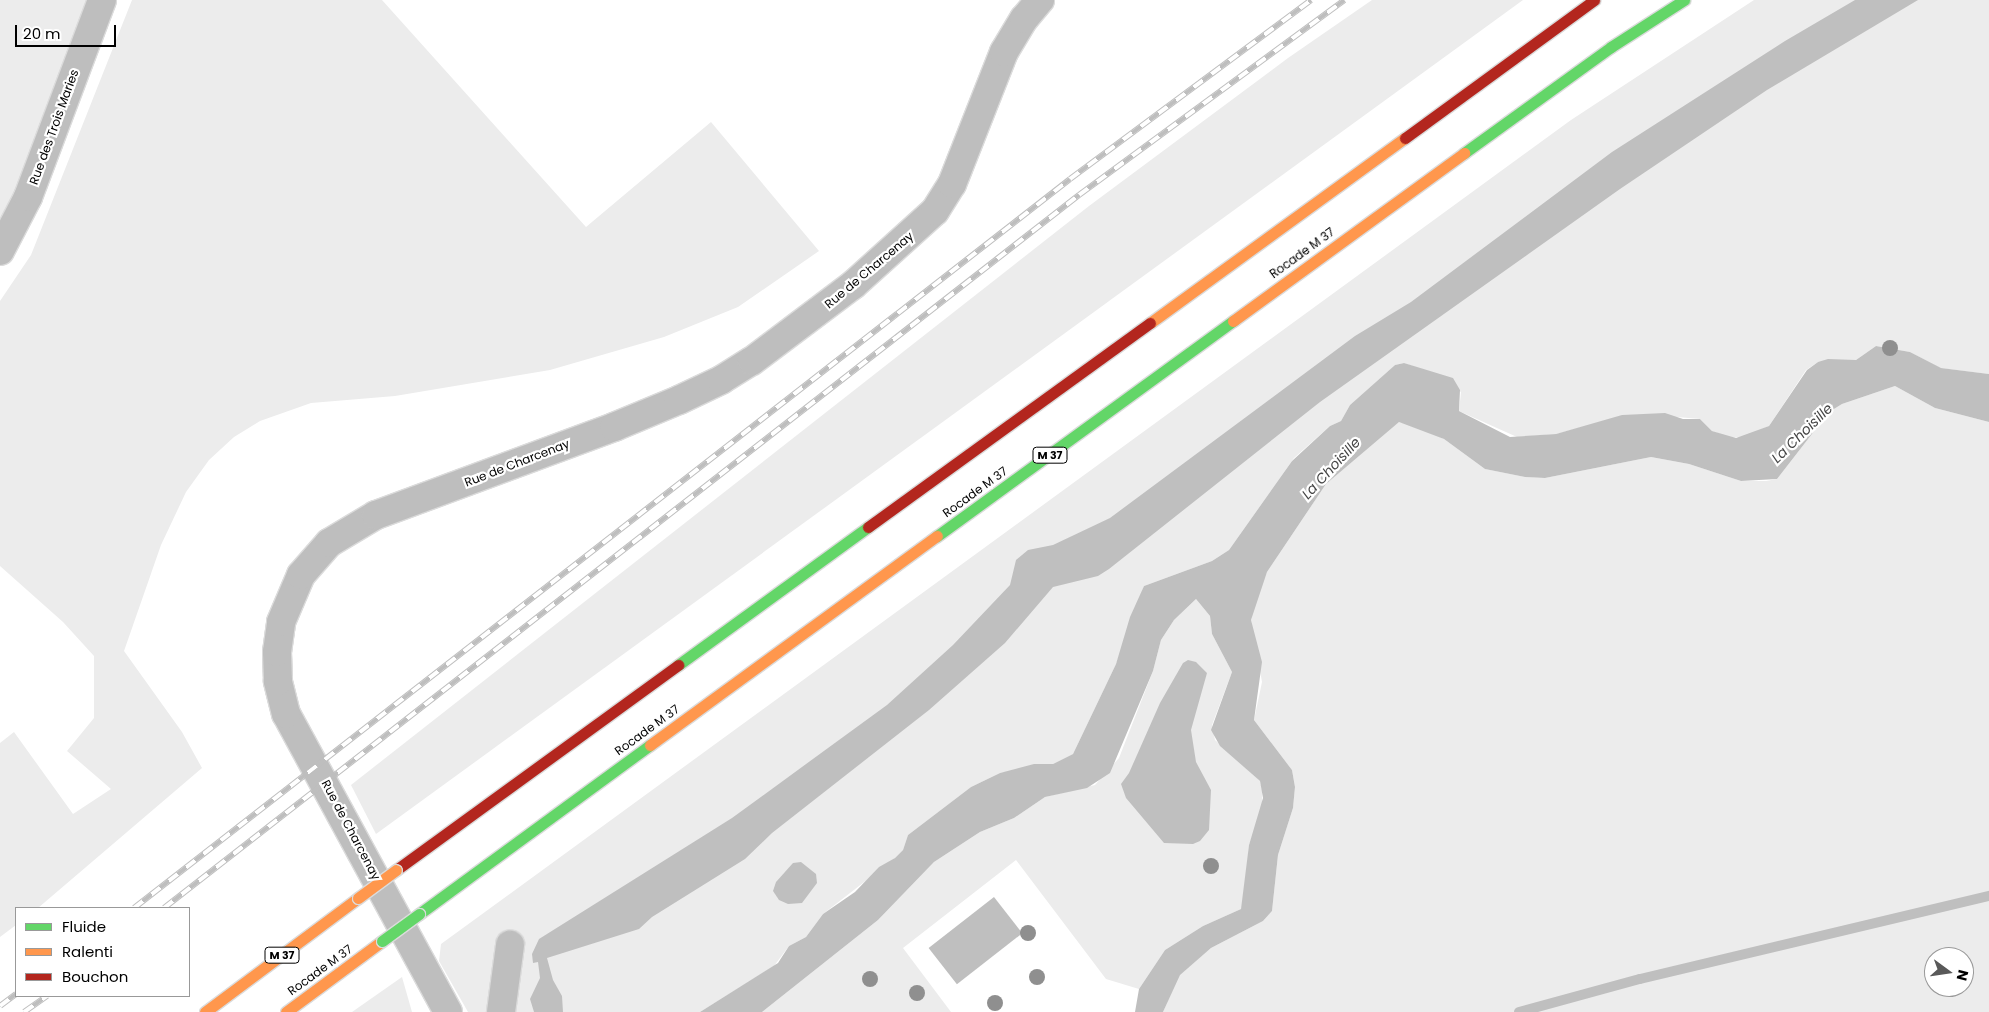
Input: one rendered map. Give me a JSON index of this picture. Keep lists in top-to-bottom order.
{
  "streets": {
    "highway": ["Rocade M 37", "M 37"],
    "street": ["Rue des Trois Maries", "Rue de Charcenay"]
  },
  "water": ["La Choisille"],
  "legend": ["Fluide", "Ralenti", "Bouchon"],
  "scale_bar": "20 m",
  "north": "right"
}
